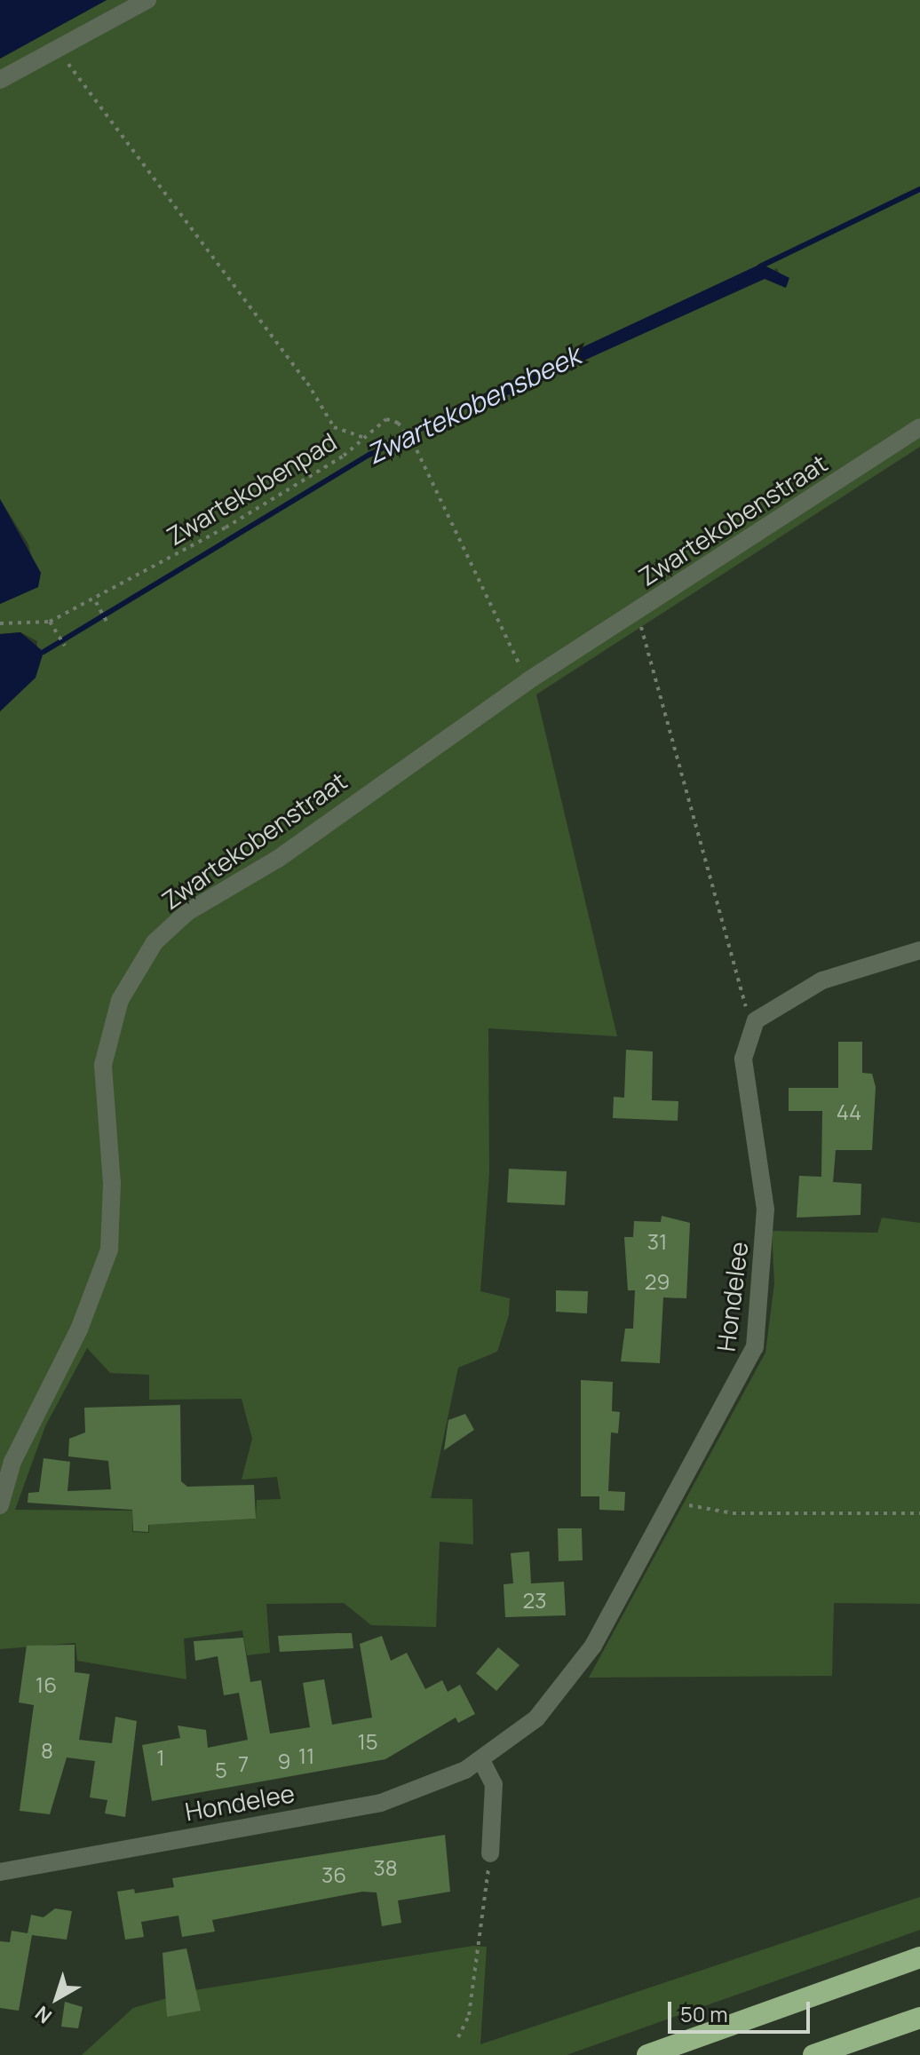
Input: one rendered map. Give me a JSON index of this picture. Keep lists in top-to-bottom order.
{
  "streets": {
    "street": ["Zwartekobenstraat", "Hondelee"],
    "path": ["Zwartekobenpad"]
  },
  "crossings": [
    ["Zwartekobenpad", "Zwartekobenstraat"]
  ],
  "water": ["Zwartekobensbeek"],
  "house_numbers": [
    "44",
    "31",
    "29",
    "23",
    "16",
    "15",
    "8",
    "11",
    "1",
    "9",
    "7",
    "5",
    "38",
    "36"
  ],
  "scale_bar": "50 m",
  "north": "bottom left"
}
